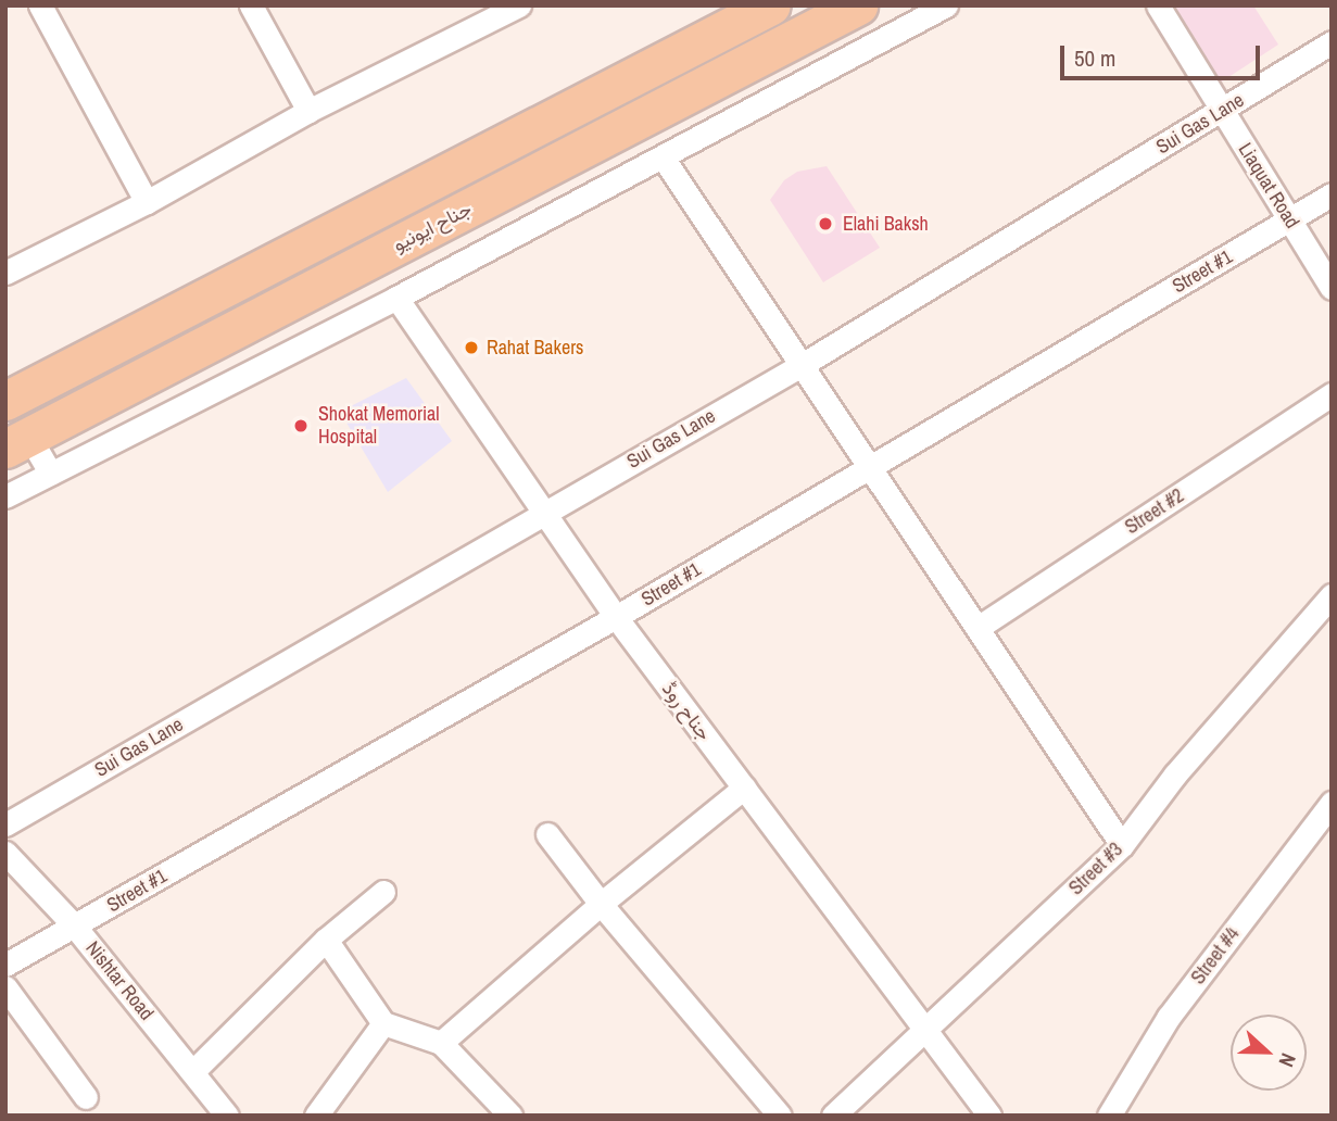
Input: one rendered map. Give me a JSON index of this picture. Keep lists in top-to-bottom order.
{
  "streets": {
    "main road": ["جناح ایونیو"],
    "street": [
      "Sui Gas Lane",
      "Liaquat Road",
      "Street #1",
      "Street #2",
      "جناح روڈ",
      "Street #3",
      "Street #4",
      "Nishtar Road"
    ]
  },
  "crossings": [
    ["Sui Gas Lane", "Liaquat Road"],
    ["Sui Gas Lane", "جناح روڈ"],
    ["Liaquat Road", "Street #1"],
    ["Street #1", "جناح روڈ"],
    ["Street #1", "Nishtar Road"],
    ["جناح روڈ", "Street #3"]
  ],
  "places": ["Elahi Baksh", "Rahat Bakers", "Shokat Memorial Hospital"],
  "scale_bar": "50 m",
  "north": "right"
}
